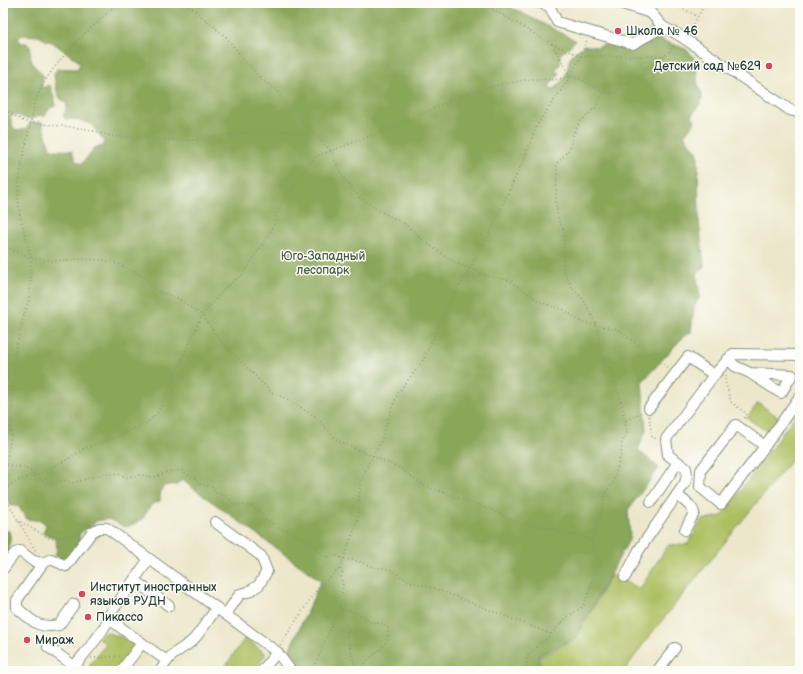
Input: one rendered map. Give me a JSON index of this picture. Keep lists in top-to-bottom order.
{
  "parks": ["Юго-Западный лесопарк"],
  "places": [
    "Школа № 46",
    "Детский сад №629",
    "Институт иностранных языков РУДН",
    "Пикассо",
    "Мираж"
  ]
}
